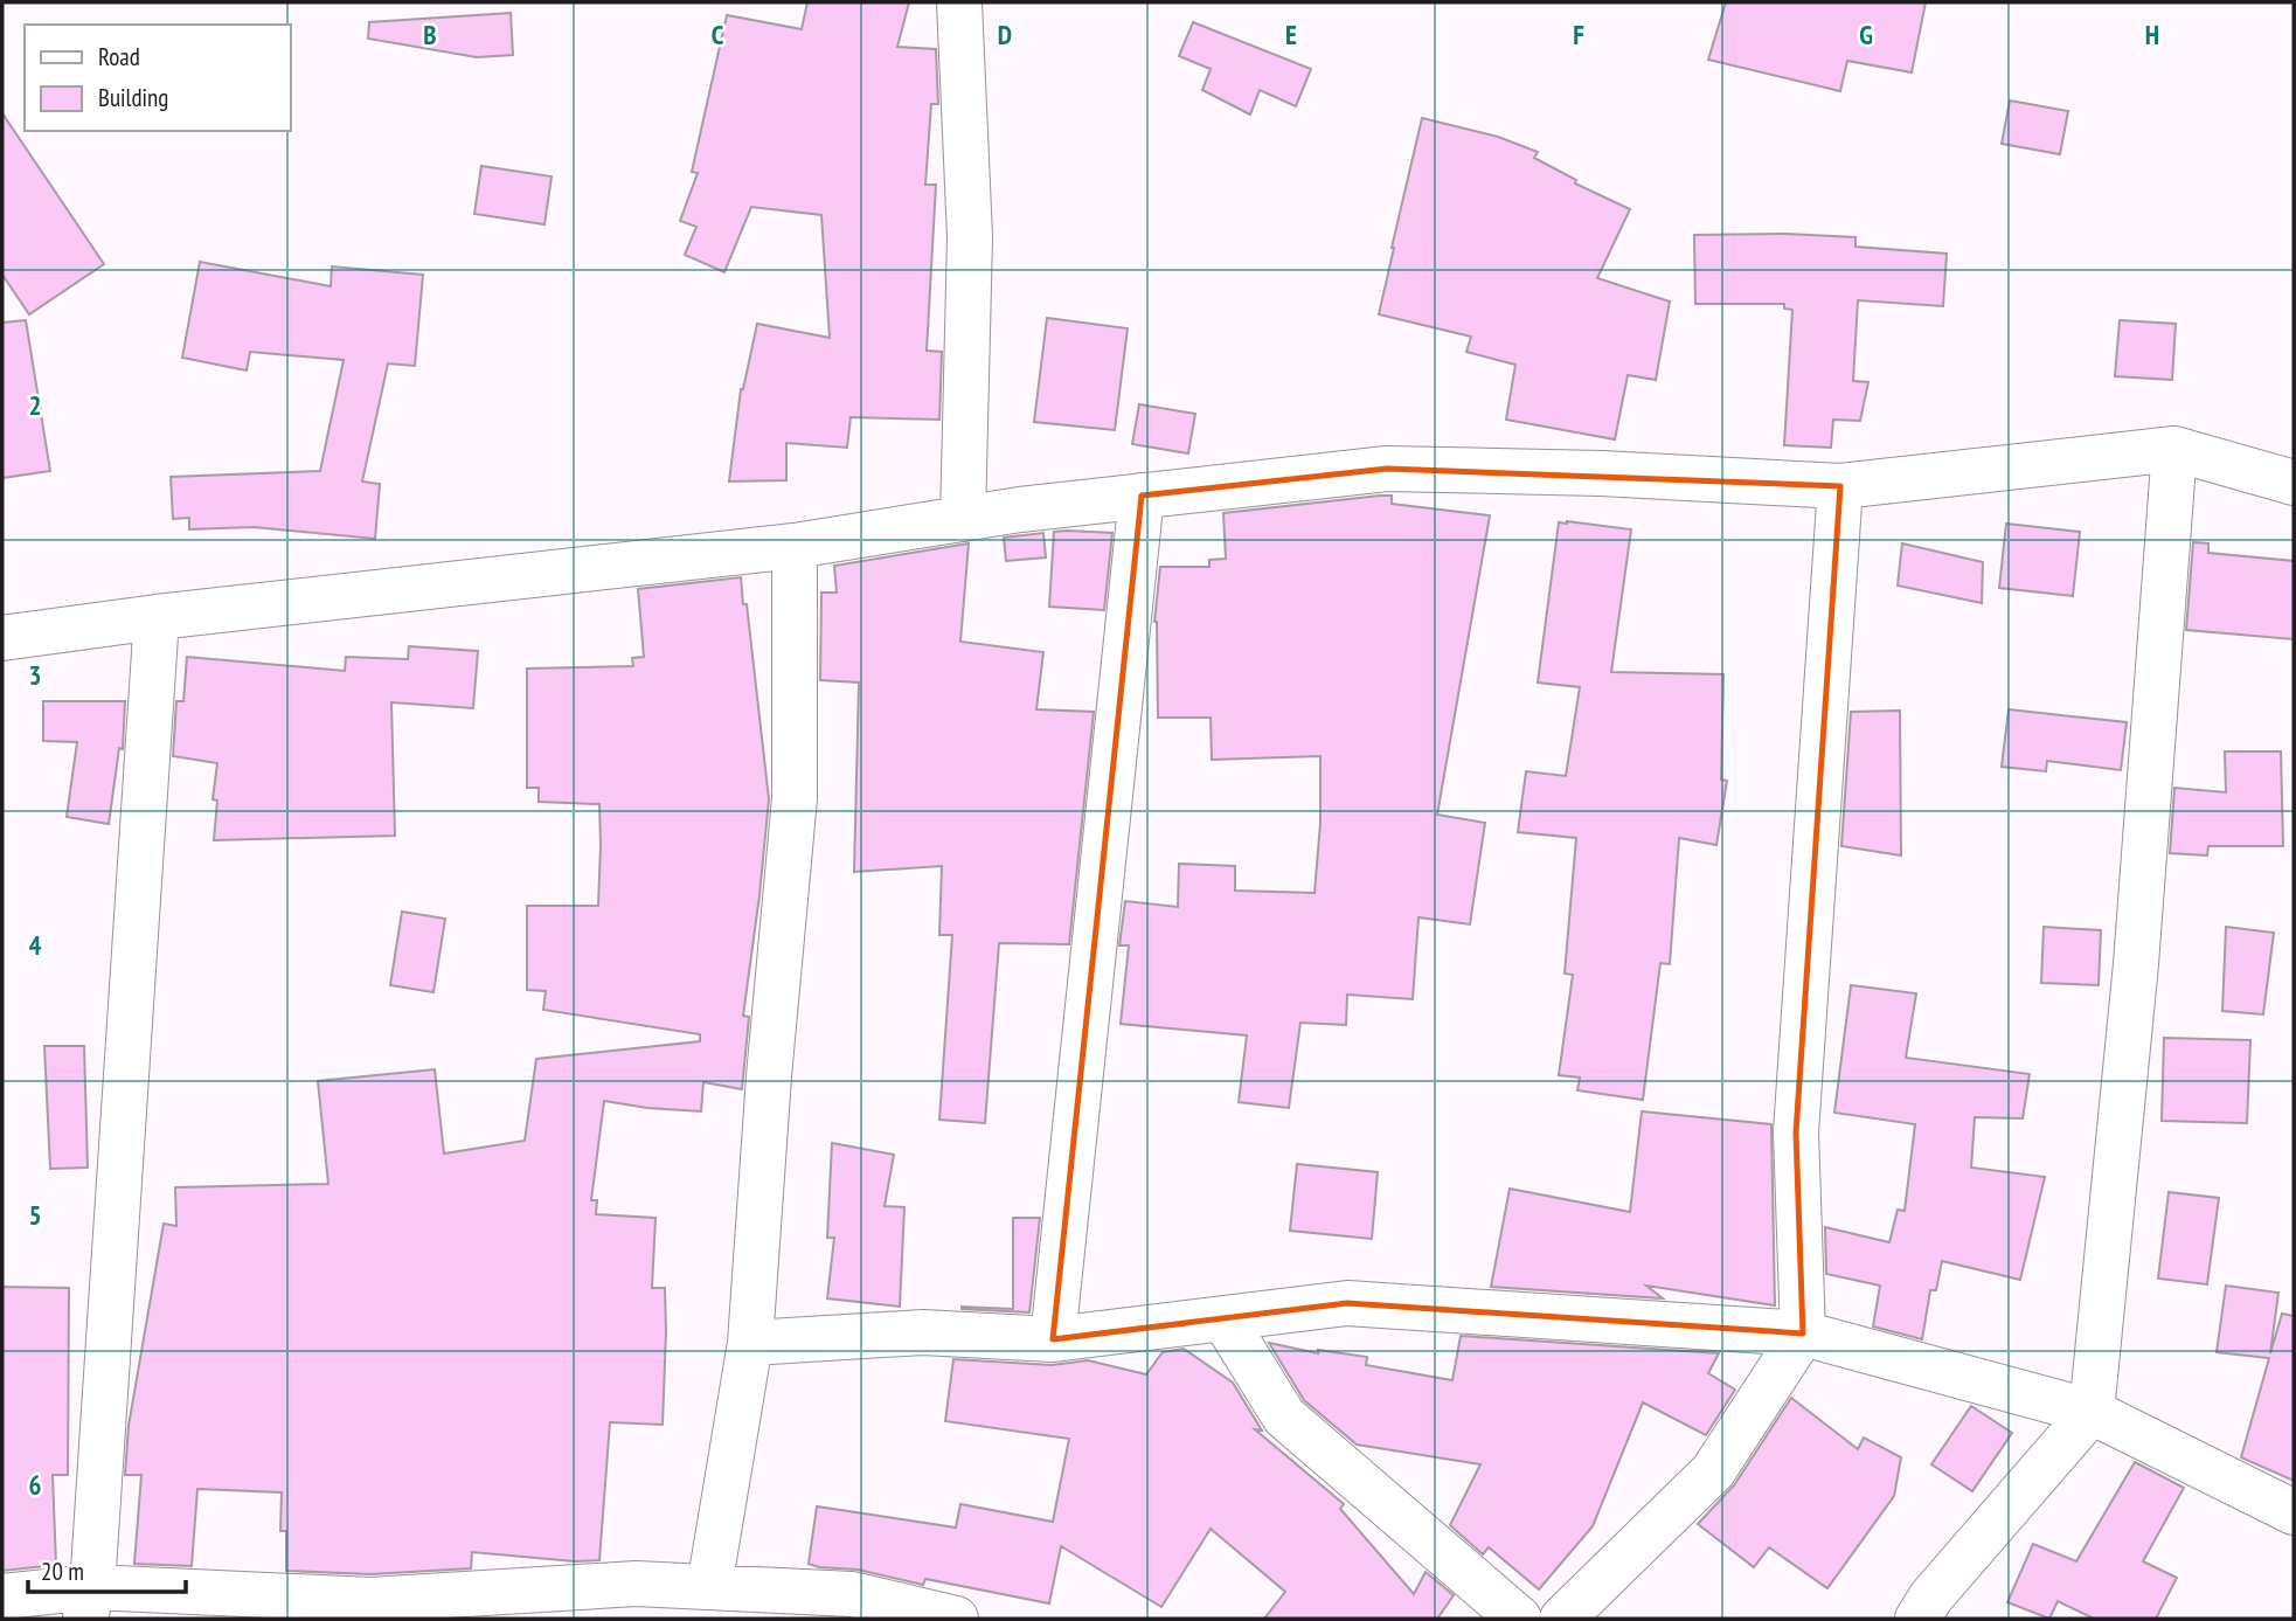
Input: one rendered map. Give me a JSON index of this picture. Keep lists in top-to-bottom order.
{
  "legend": ["Road", "Building"],
  "scale_bar": "20 m",
  "grid": {
    "columns": [
      "B",
      "C",
      "D",
      "E",
      "F",
      "G",
      "H"
    ],
    "rows": [
      "2",
      "3",
      "4",
      "5",
      "6"
    ]
  }
}
